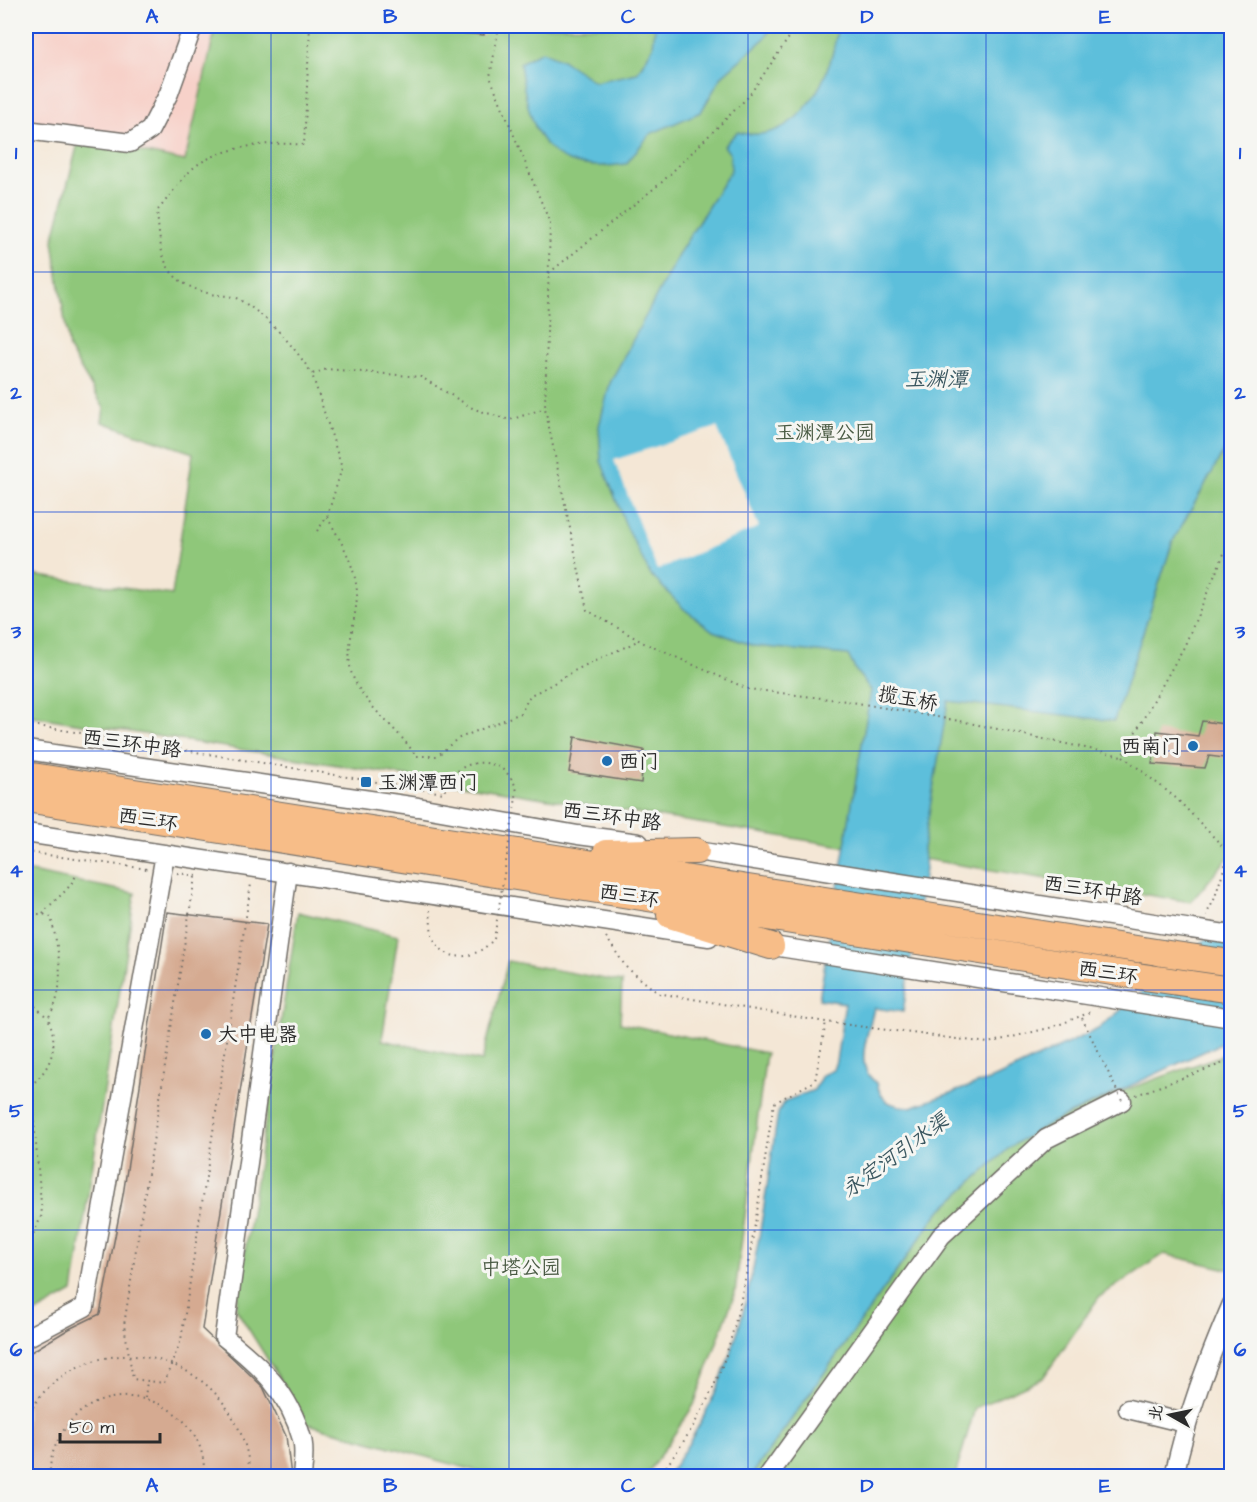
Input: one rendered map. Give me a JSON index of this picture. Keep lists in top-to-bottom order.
{
  "streets": {
    "highway": ["西三环"],
    "street": ["西三环中路"],
    "path": ["揽玉桥"]
  },
  "water": ["玉渊潭", "永定河引水渠"],
  "parks": ["玉渊潭公园", "中塔公园"],
  "places": {
    "other": ["西南门", "西门", "大中电器"],
    "transit": ["玉渊潭西门"]
  },
  "scale_bar": "50 m",
  "north": "left",
  "grid": {
    "columns": [
      "A",
      "B",
      "C",
      "D",
      "E"
    ],
    "rows": [
      "1",
      "2",
      "3",
      "4",
      "5",
      "6"
    ]
  }
}
